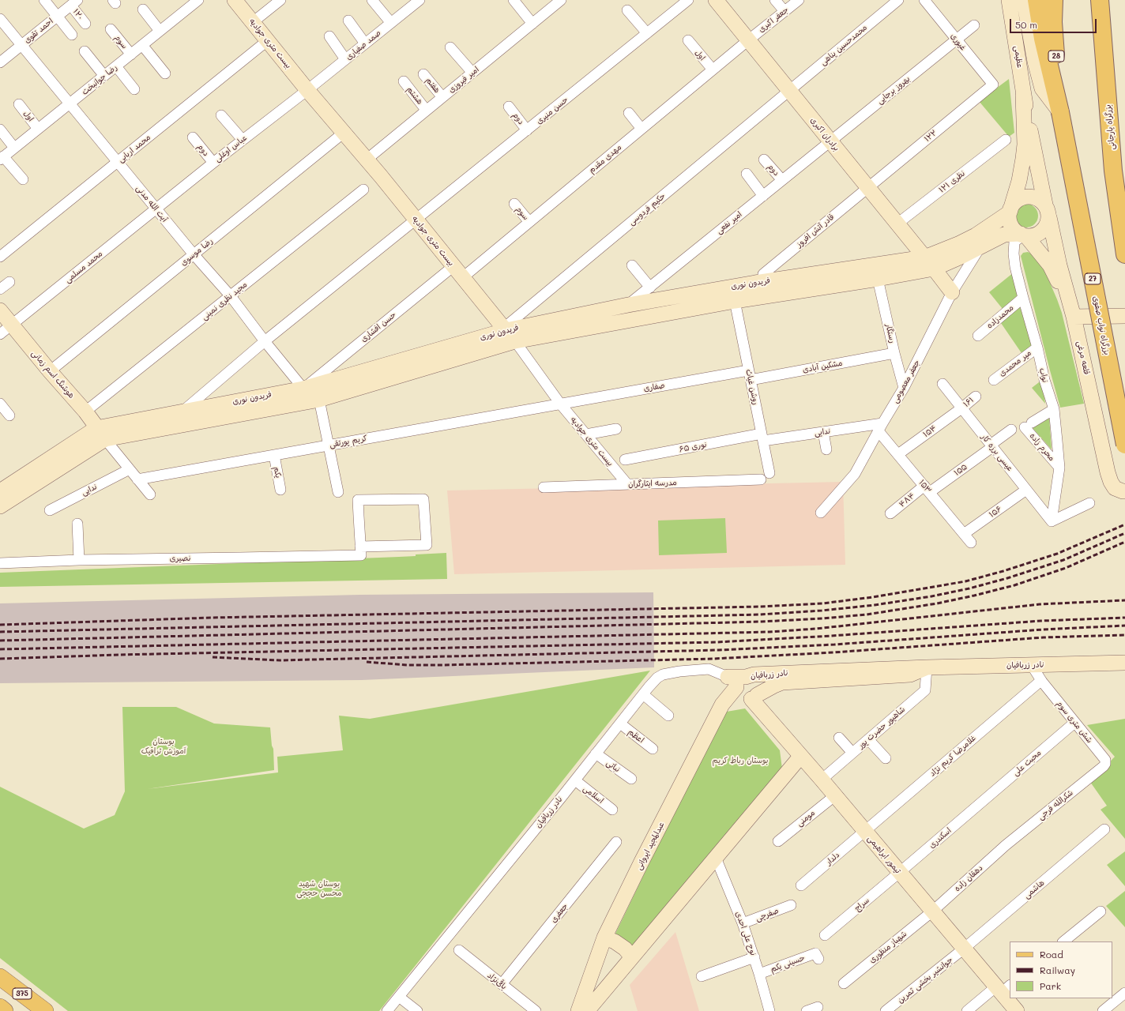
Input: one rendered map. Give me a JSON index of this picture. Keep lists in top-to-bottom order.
{
  "streets": {
    "highway": [
      "28",
      "بزرگراه یارجانی",
      "27",
      "بزرگراه نواب صفوی"
    ],
    "main road": ["375"],
    "street": [
      "۱۲۰",
      "جعفر اکبری",
      "احمد تقوی",
      "سوم",
      "غیوری",
      "بیست متری جوادیه",
      "صمد صفیاری",
      "محمدحسین پناهی",
      "اول",
      "عظیمی",
      "رضا جوانبخت",
      "امیر فیروزی",
      "هفتم",
      "بهروز برجایی",
      "هشتم",
      "حسن منیری",
      "دوم",
      "برادران اکبری",
      "۱۲۲",
      "محمد اربابی",
      "عباس اوغلی",
      "مهدی مقدم",
      "نظری ۱۲۱",
      "آیت‌ الله مدنی",
      "حکیم فردوسی",
      "امیر نفعی",
      "قادر آتش افروز",
      "رضا موسوی",
      "محمد مسلمی",
      "فریدون نوری",
      "مجید نظری نمینی",
      "محمدزاده",
      "حسن افشاری",
      "رستگار",
      "قلعه مرغی",
      "میر محمدی",
      "مشکین آبادی",
      "هوشنگ اسم زمانی",
      "نواب",
      "جعفر معصومی",
      "صفاری",
      "روشن غیاث",
      "۱۶۱",
      "۱۵۴",
      "ندایی",
      "کریم پورتقی",
      "نوری ۶۵",
      "محرم زاده",
      "عیسی برزه کار",
      "۱۵۵",
      "یکم",
      "مدرسه ایثارگران",
      "۱۵۳",
      "۴۸۴",
      "۱۵۶",
      "نصیری",
      "نادر زربافیان",
      "شش متری سوم",
      "شاهپور حضرت پور",
      "اعظم",
      "غلامرضا کریم نژاد",
      "محبت علی",
      "نباتی",
      "اسلامی",
      "شکرالله فرجی",
      "مومنی",
      "اسکندری",
      "عبدالمجید ایروانی",
      "تیمور ابراهیمی",
      "دلدار",
      "دهقان زاده",
      "هاشمی",
      "سراج",
      "جعفری",
      "صفرچی",
      "نوح علی احدی",
      "شهباز منظوری",
      "حسینی یکم",
      "جوانشیر بخشی ثمرین",
      "باقی‌نژاد"
    ]
  },
  "crossings": [
    ["۱۲۰", "احمد تقوی"],
    ["جعفر اکبری", "برادران اکبری"],
    ["جعفر اکبری", "مهدی مقدم"],
    ["احمد تقوی", "آیت‌ الله مدنی"],
    ["سوم", "رضا جوانبخت"],
    ["سوم", "مهدی مقدم"],
    ["غیوری", "بهروز برجایی"],
    ["غیوری", "۱۲۲"],
    ["بیست متری جوادیه", "صمد صفیاری"],
    ["بیست متری جوادیه", "امیر فیروزی"],
    ["بیست متری جوادیه", "حسن منیری"],
    ["بیست متری جوادیه", "محمد اربابی"],
    ["بیست متری جوادیه", "عباس اوغلی"],
    ["بیست متری جوادیه", "مهدی مقدم"],
    ["بیست متری جوادیه", "حکیم فردوسی"],
    ["بیست متری جوادیه", "رضا موسوی"],
    ["بیست متری جوادیه", "فریدون نوری"],
    ["بیست متری جوادیه", "حسن افشاری"],
    ["بیست متری جوادیه", "صفاری"],
    ["بیست متری جوادیه", "کریم پورتقی"],
    ["بیست متری جوادیه", "مدرسه ایثارگران"],
    ["صمد صفیاری", "عباس اوغلی"],
    ["محمدحسین پناهی", "برادران اکبری"],
    ["محمدحسین پناهی", "حکیم فردوسی"],
    ["اول", "رضا جوانبخت"],
    ["اول", "مهدی مقدم"],
    ["28", "27"],
    ["28", "بزرگراه نواب صفوی"],
    ["عظیمی", "قلعه مرغی"],
    ["رضا جوانبخت", "آیت‌ الله مدنی"],
    ["امیر فیروزی", "هفتم"],
    ["امیر فیروزی", "هشتم"],
    ["بهروز برجایی", "برادران اکبری"],
    ["بهروز برجایی", "امیر نفعی"],
    ["حسن منیری", "دوم"],
    ["حسن منیری", "آیت‌ الله مدنی"],
    ["حسن منیری", "فریدون نوری"],
    ["دوم", "عباس اوغلی"],
    ["دوم", "امیر نفعی"],
    ["برادران اکبری", "۱۲۲"],
    ["برادران اکبری", "مهدی مقدم"],
    ["برادران اکبری", "نظری ۱۲۱"],
    ["برادران اکبری", "حکیم فردوسی"],
    ["برادران اکبری", "امیر نفعی"],
    ["برادران اکبری", "قادر آتش افروز"],
    ["برادران اکبری", "فریدون نوری"],
    ["برادران اکبری", "جعفر معصومی"],
    ["۱۲۲", "قادر آتش افروز"],
    ["محمد اربابی", "آیت‌ الله مدنی"],
    ["عباس اوغلی", "آیت‌ الله مدنی"],
    ["عباس اوغلی", "محمد مسلمی"],
    ["آیت‌ الله مدنی", "رضا موسوی"],
    ["آیت‌ الله مدنی", "محمد مسلمی"],
    ["آیت‌ الله مدنی", "فریدون نوری"],
    ["آیت‌ الله مدنی", "مجید نظری نمینی"],
    ["آیت‌ الله مدنی", "حسن افشاری"],
    ["حکیم فردوسی", "فریدون نوری"],
    ["امیر نفعی", "فریدون نوری"],
    ["رضا موسوی", "هوشنگ اسم زمانی"],
    ["محمد مسلمی", "هوشنگ اسم زمانی"],
    ["27", "بزرگراه نواب صفوی"],
    ["فریدون نوری", "حسن افشاری"],
    ["فریدون نوری", "رستگار"],
    ["فریدون نوری", "قلعه مرغی"],
    ["فریدون نوری", "هوشنگ اسم زمانی"],
    ["فریدون نوری", "نواب"],
    ["فریدون نوری", "جعفر معصومی"],
    ["فریدون نوری", "روشن غیاث"],
    ["مجید نظری نمینی", "هوشنگ اسم زمانی"],
    ["محمدزاده", "نواب"],
    ["رستگار", "مشکین آبادی"],
    ["رستگار", "جعفر معصومی"],
    ["قلعه مرغی", "نواب"],
    ["میر محمدی", "نواب"],
    ["مشکین آبادی", "صفاری"],
    ["مشکین آبادی", "روشن غیاث"],
    ["نواب", "محرم زاده"],
    ["نواب", "عیسی برزه کار"],
    ["جعفر معصومی", "ندایی"],
    ["جعفر معصومی", "۱۵۳"],
    ["صفاری", "روشن غیاث"],
    ["صفاری", "کریم پورتقی"],
    ["روشن غیاث", "ندایی"],
    ["روشن غیاث", "نوری ۶۵"],
    ["۱۶۱", "۱۵۴"],
    ["۱۶۱", "عیسی برزه کار"],
    ["۱۵۴", "عیسی برزه کار"],
    ["۱۵۴", "۱۵۳"],
    ["ندایی", "نوری ۶۵"],
    ["ندایی", "۱۵۳"],
    ["کریم پورتقی", "یکم"],
    ["عیسی برزه کار", "۱۵۵"],
    ["عیسی برزه کار", "۱۵۶"],
    ["۱۵۵", "۱۵۳"],
    ["۱۵۵", "۴۸۴"],
    ["۱۵۳", "۴۸۴"],
    ["۱۵۳", "۱۵۶"],
    ["نادر زربافیان", "شش متری سوم"],
    ["نادر زربافیان", "شاهپور حضرت پور"],
    ["نادر زربافیان", "اعظم"],
    ["نادر زربافیان", "نباتی"],
    ["نادر زربافیان", "اسلامی"],
    ["نادر زربافیان", "عبدالمجید ایروانی"],
    ["نادر زربافیان", "تیمور ابراهیمی"],
    ["شش متری سوم", "غلامرضا کریم نژاد"],
    ["شش متری سوم", "محبت علی"],
    ["شش متری سوم", "شکرالله فرجی"],
    ["شاهپور حضرت پور", "تیمور ابراهیمی"],
    ["غلامرضا کریم نژاد", "تیمور ابراهیمی"],
    ["غلامرضا کریم نژاد", "دلدار"],
    ["محبت علی", "اسکندری"],
    ["شکرالله فرجی", "دهقان زاده"],
    ["مومنی", "تیمور ابراهیمی"],
    ["اسکندری", "تیمور ابراهیمی"],
    ["اسکندری", "سراج"],
    ["تیمور ابراهیمی", "دلدار"],
    ["تیمور ابراهیمی", "دهقان زاده"],
    ["تیمور ابراهیمی", "هاشمی"],
    ["تیمور ابراهیمی", "سراج"],
    ["تیمور ابراهیمی", "شهباز منظوری"],
    ["تیمور ابراهیمی", "جوانشیر بخشی ثمرین"],
    ["دهقان زاده", "شهباز منظوری"],
    ["هاشمی", "جوانشیر بخشی ثمرین"],
    ["جعفری", "باقی‌نژاد"],
    ["صفرچی", "نوح علی احدی"],
    ["نوح علی احدی", "حسینی یکم"]
  ],
  "parks": ["بوستان آموزش ترافیک", "بوستان رباط کریم", "بوستان شهید محسن حججی"],
  "legend": ["Road", "Railway", "Park"],
  "scale_bar": "50 m"
}
